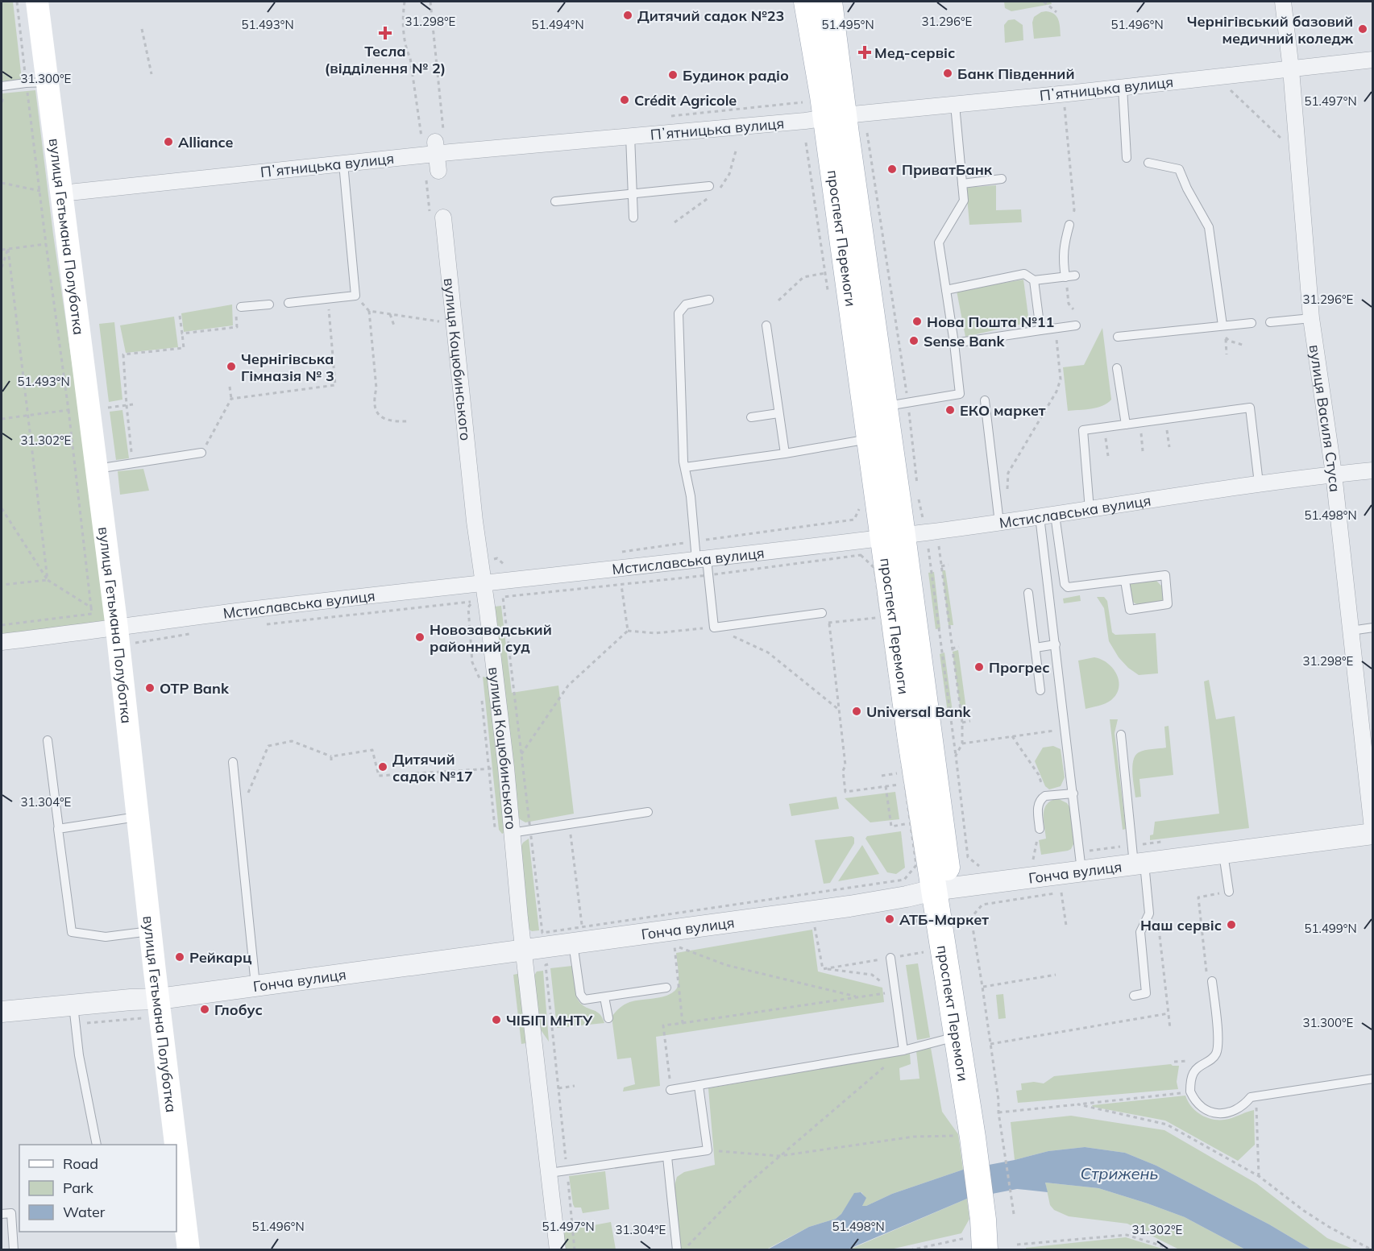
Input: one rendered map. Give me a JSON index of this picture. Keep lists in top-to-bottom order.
{
  "streets": {
    "main road": ["вулиця Гетьмана Полуботка", "проспект Перемоги"],
    "street": [
      "Пʼятницька вулиця",
      "вулиця Коцюбинського",
      "вулиця Василя Стуса",
      "Мстиславська вулиця",
      "Гонча вулиця"
    ]
  },
  "crossings": [
    ["Пʼятницька вулиця", "вулиця Гетьмана Полуботка"],
    ["Пʼятницька вулиця", "проспект Перемоги"],
    ["Пʼятницька вулиця", "вулиця Василя Стуса"],
    ["вулиця Гетьмана Полуботка", "Мстиславська вулиця"],
    ["вулиця Гетьмана Полуботка", "Гонча вулиця"],
    ["проспект Перемоги", "Мстиславська вулиця"],
    ["проспект Перемоги", "Гонча вулиця"],
    ["вулиця Коцюбинського", "Мстиславська вулиця"],
    ["вулиця Коцюбинського", "Гонча вулиця"],
    ["вулиця Василя Стуса", "Мстиславська вулиця"],
    ["вулиця Василя Стуса", "Гонча вулиця"]
  ],
  "water": ["Стрижень"],
  "places": {
    "other": [
      "Дитячий садок №23",
      "Чернігівський базовий медичний коледж",
      "Банк Південний",
      "Будинок радіо",
      "Crédit Agricole",
      "Alliance",
      "ПриватБанк",
      "Нова Пошта №11",
      "Sense Bank",
      "Чернігівська Гімназія № 3",
      "ЕКО маркет",
      "Новозаводський районний суд",
      "Прогрес",
      "OTP Bank",
      "Universal Bank",
      "Дитячий садок №17",
      "АТБ-Маркет",
      "Наш сервіс",
      "Рейкарц",
      "Глобус",
      "ЧІБІП МНТУ"
    ],
    "health": ["Тесла (відділення № 2)", "Мед-сервіс"]
  },
  "legend": ["Road", "Park", "Water"],
  "coordinates": [
    "31.298°E",
    "31.296°E",
    "51.493°N",
    "51.494°N",
    "51.495°N",
    "51.496°N",
    "31.300°E",
    "51.497°N",
    "31.302°E",
    "51.498°N",
    "31.304°E",
    "51.499°N"
  ]
}
